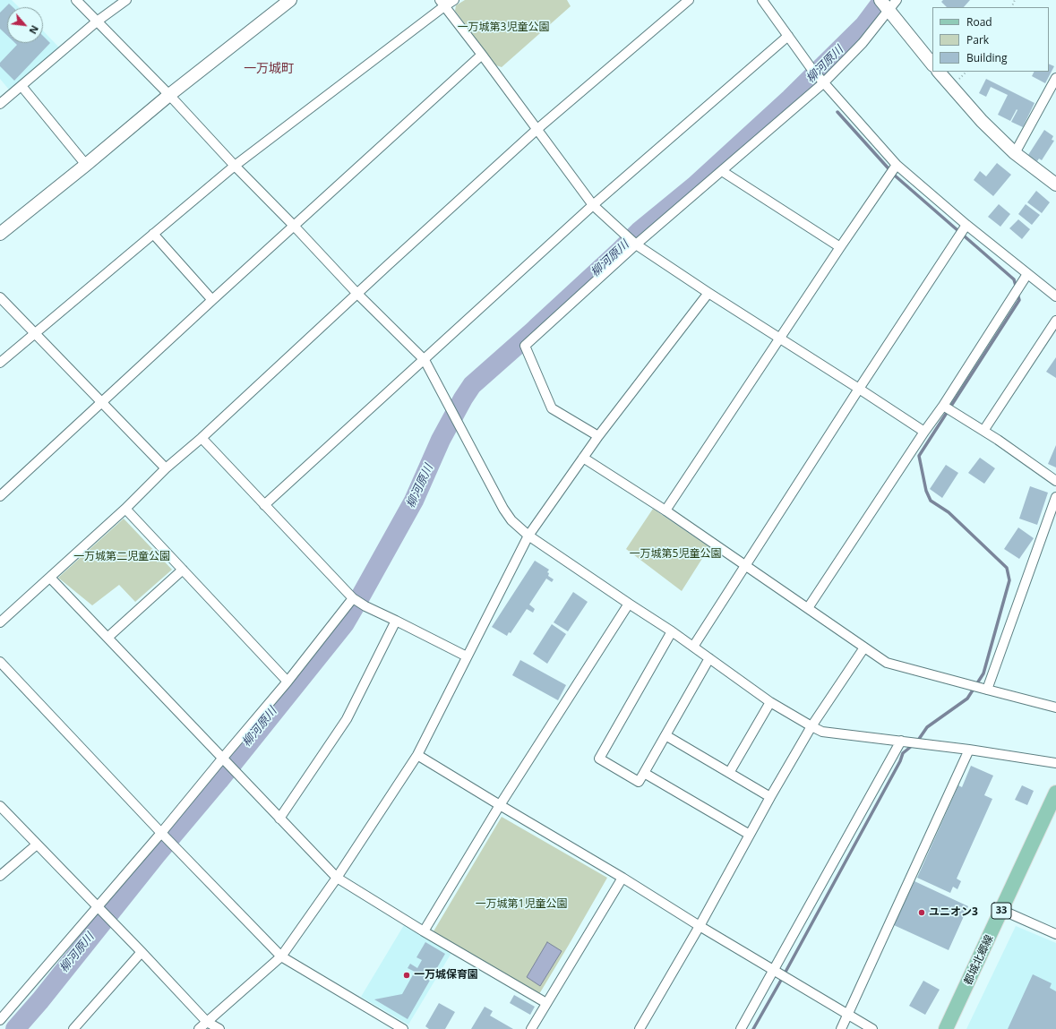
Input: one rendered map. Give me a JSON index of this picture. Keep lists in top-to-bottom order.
{
  "streets": {
    "main road": ["33", "都城北郷線"]
  },
  "districts": ["一万城町"],
  "water": ["柳河原川"],
  "parks": [
    "一万城第3児童公園",
    "一万城第5児童公園",
    "一万城第二児童公園",
    "一万城第1児童公園"
  ],
  "places": ["ユニオン3", "一万城保育園"],
  "legend": ["Road", "Park", "Building"],
  "north": "bottom right"
}
